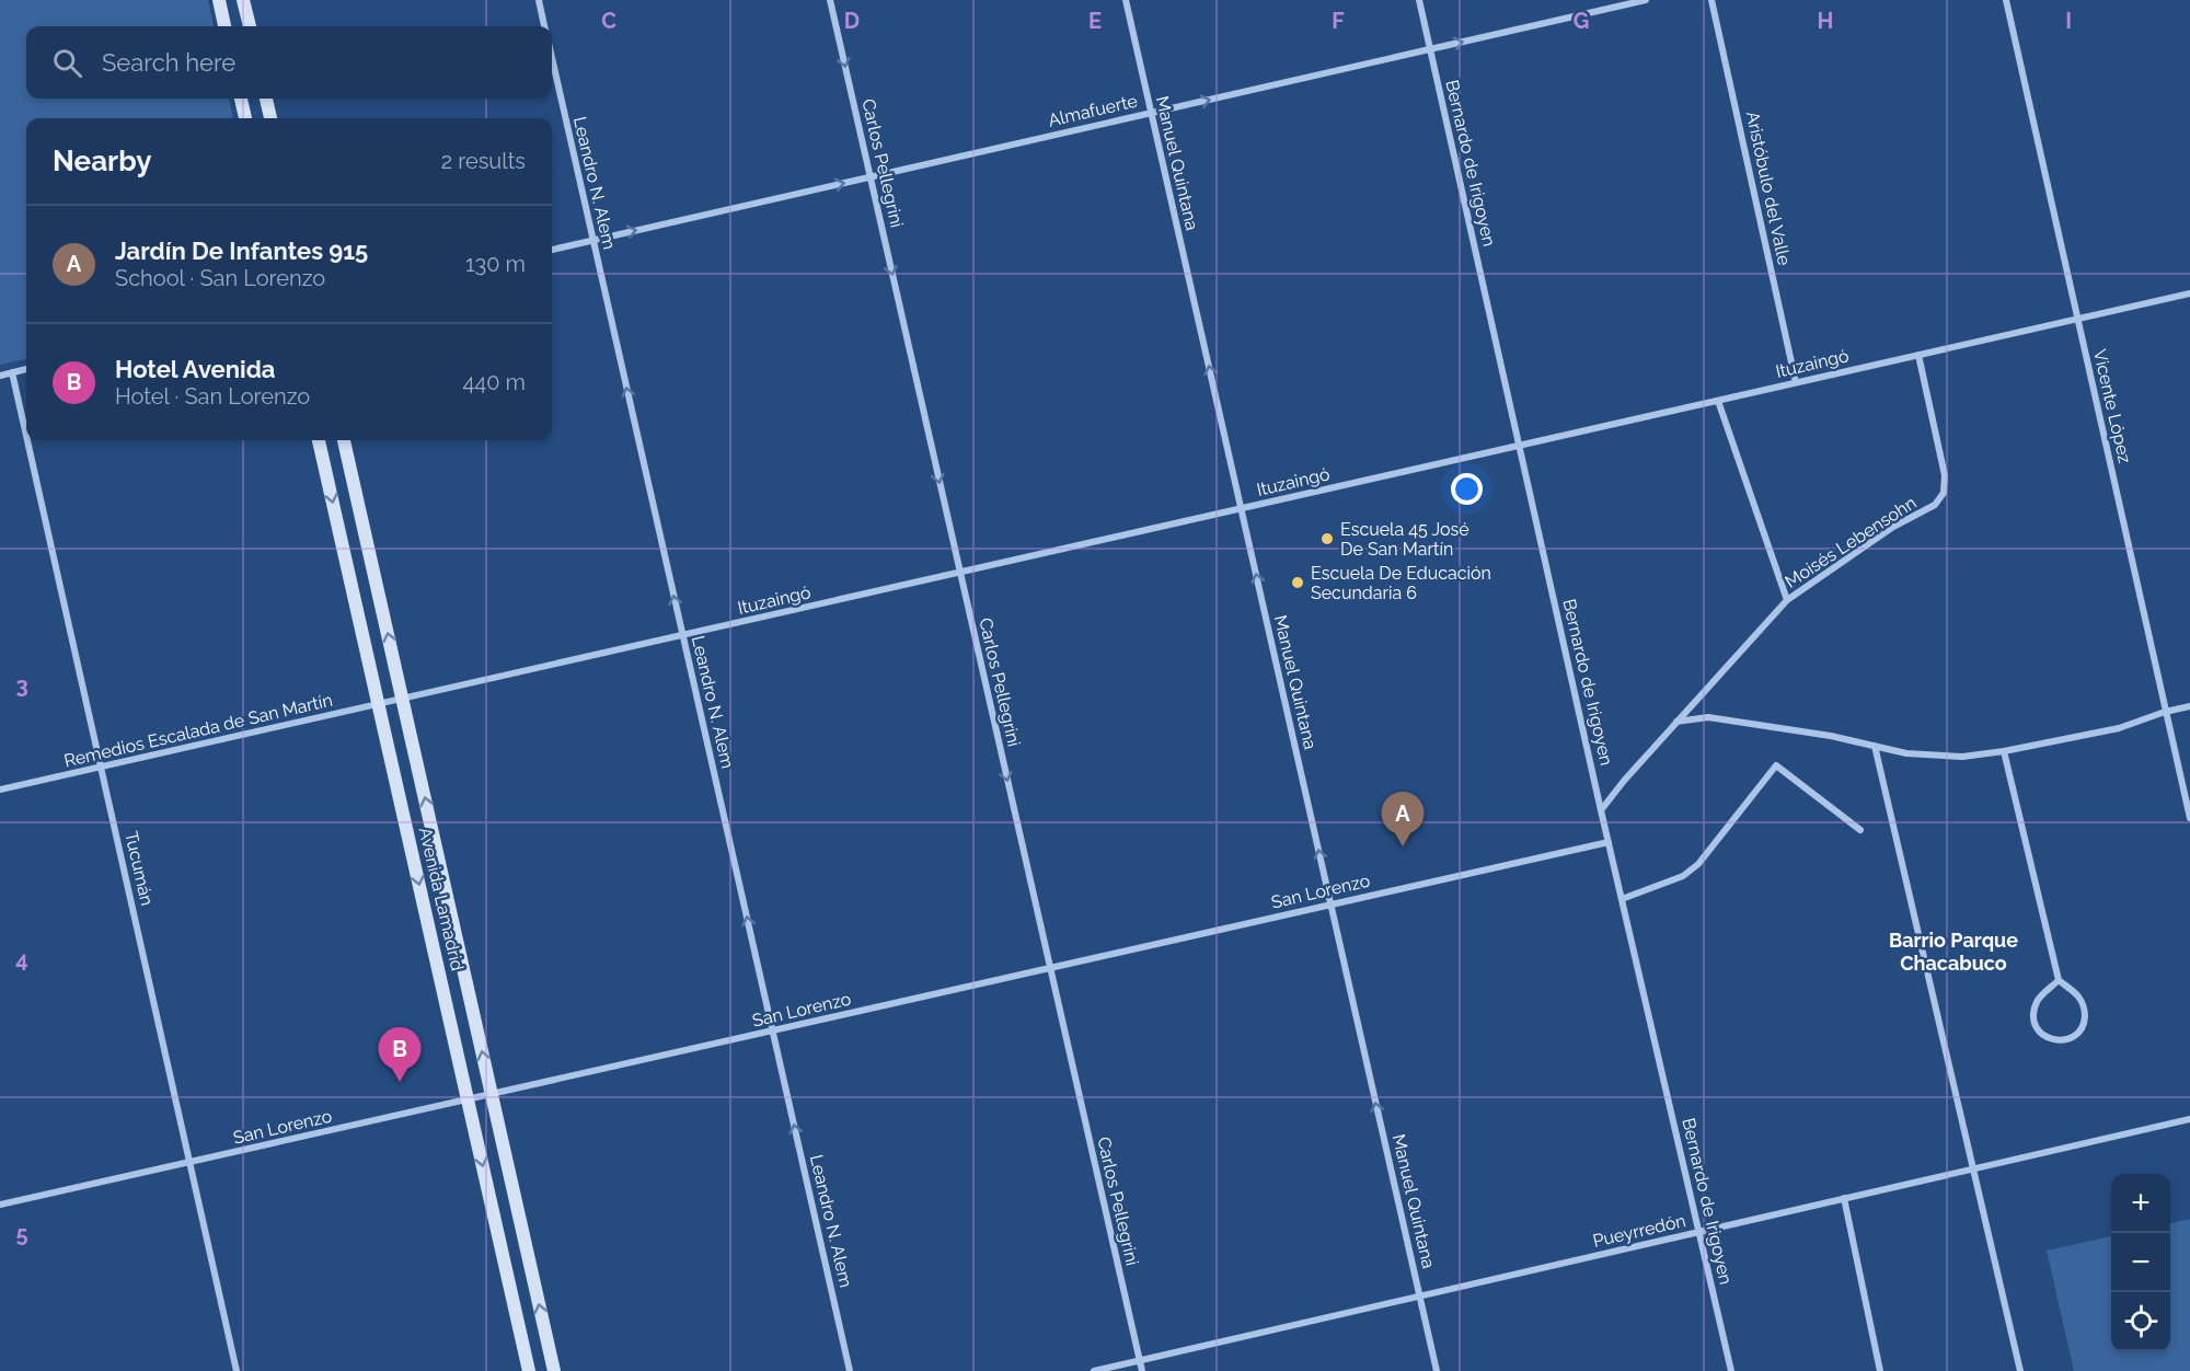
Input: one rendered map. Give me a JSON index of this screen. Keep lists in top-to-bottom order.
{
  "streets": {
    "main road": ["Avenida Lamadrid"],
    "street": [
      "Almafuerte",
      "Carlos Pellegrini",
      "Manuel Quintana",
      "Bernardo de Irigoyen",
      "Leandro N. Alem",
      "Aristóbulo del Valle",
      "Ituzaingó",
      "Vicente López",
      "Moisés Lebensohn",
      "Remedios Escalada de San Martín",
      "Tucumán",
      "San Lorenzo",
      "Pueyrredón"
    ]
  },
  "crossings": [
    ["Almafuerte", "Carlos Pellegrini"],
    ["Almafuerte", "Manuel Quintana"],
    ["Almafuerte", "Bernardo de Irigoyen"],
    ["Almafuerte", "Leandro N. Alem"],
    ["Carlos Pellegrini", "Ituzaingó"],
    ["Carlos Pellegrini", "San Lorenzo"],
    ["Carlos Pellegrini", "Pueyrredón"],
    ["Manuel Quintana", "Ituzaingó"],
    ["Manuel Quintana", "San Lorenzo"],
    ["Manuel Quintana", "Pueyrredón"],
    ["Bernardo de Irigoyen", "Ituzaingó"],
    ["Bernardo de Irigoyen", "Moisés Lebensohn"],
    ["Bernardo de Irigoyen", "San Lorenzo"],
    ["Bernardo de Irigoyen", "Pueyrredón"],
    ["Leandro N. Alem", "Ituzaingó"],
    ["Leandro N. Alem", "San Lorenzo"],
    ["Aristóbulo del Valle", "Ituzaingó"],
    ["Ituzaingó", "Vicente López"],
    ["Ituzaingó", "Moisés Lebensohn"],
    ["Ituzaingó", "Remedios Escalada de San Martín"],
    ["Ituzaingó", "Avenida Lamadrid"],
    ["Remedios Escalada de San Martín", "Tucumán"],
    ["Remedios Escalada de San Martín", "Avenida Lamadrid"],
    ["Tucumán", "San Lorenzo"],
    ["San Lorenzo", "Avenida Lamadrid"]
  ],
  "one_way": [
    "Almafuerte",
    "Carlos Pellegrini",
    "Manuel Quintana",
    "Leandro N. Alem"
  ],
  "districts": ["Barrio Parque Chacabuco"],
  "places": ["Escuela 45 José De San Martín", "Escuela De Educación Secundaria 6"],
  "page": {
    "search": "Search here",
    "heading": ["Nearby", "2 results"],
    "list": [
      {
        "mark": "A",
        "name": "Jardín De Infantes 915",
        "note": "School · San Lorenzo",
        "value": "130 m"
      },
      {
        "mark": "B",
        "name": "Hotel Avenida",
        "note": "Hotel · San Lorenzo",
        "value": "440 m"
      }
    ],
    "pins": ["A", "B"],
    "map_buttons": ["+", "−"]
  },
  "grid": {
    "columns": [
      "C",
      "D",
      "E",
      "F",
      "G",
      "H",
      "I"
    ],
    "rows": ["3", "4", "5"]
  }
}
